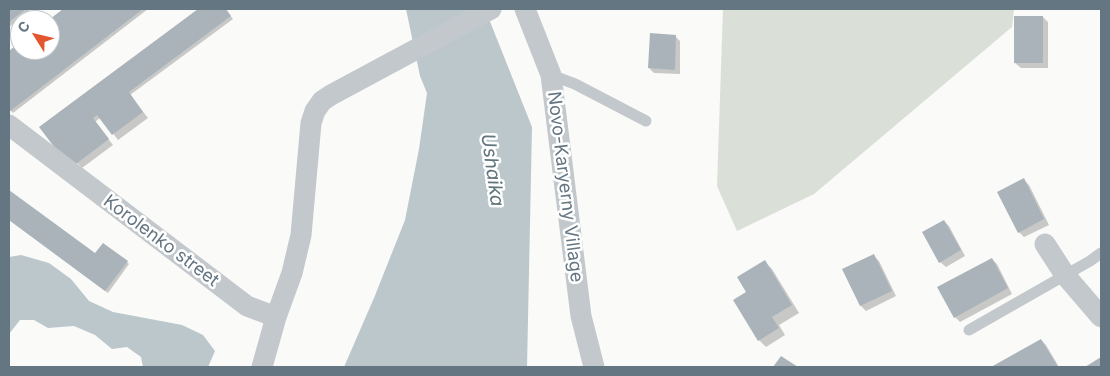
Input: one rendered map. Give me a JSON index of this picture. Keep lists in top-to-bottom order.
{
  "streets": {
    "street": ["Novo-Karyerny Village", "Korolenko street"]
  },
  "water": ["Ushaika"],
  "north": "top left"
}
